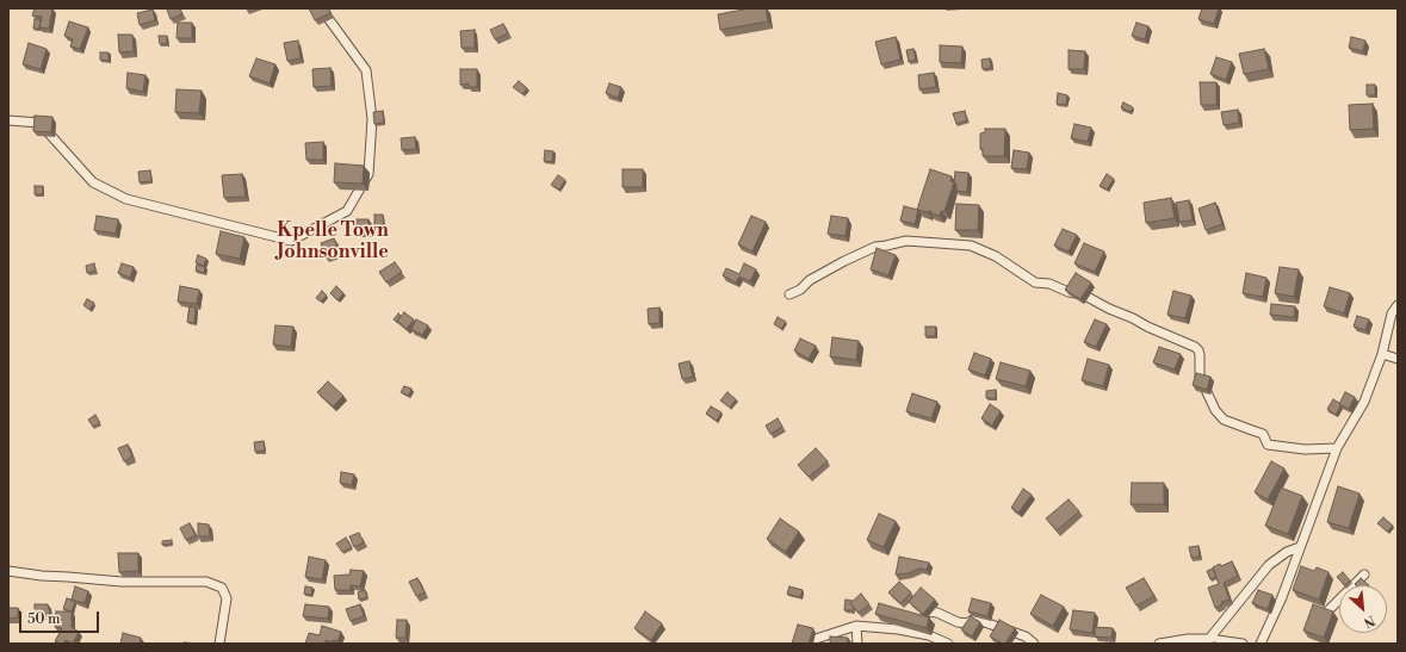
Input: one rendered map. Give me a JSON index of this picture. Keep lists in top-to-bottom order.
{
  "districts": ["Kpelle Town Johnsonville"],
  "scale_bar": "50 m",
  "north": "bottom right"
}
